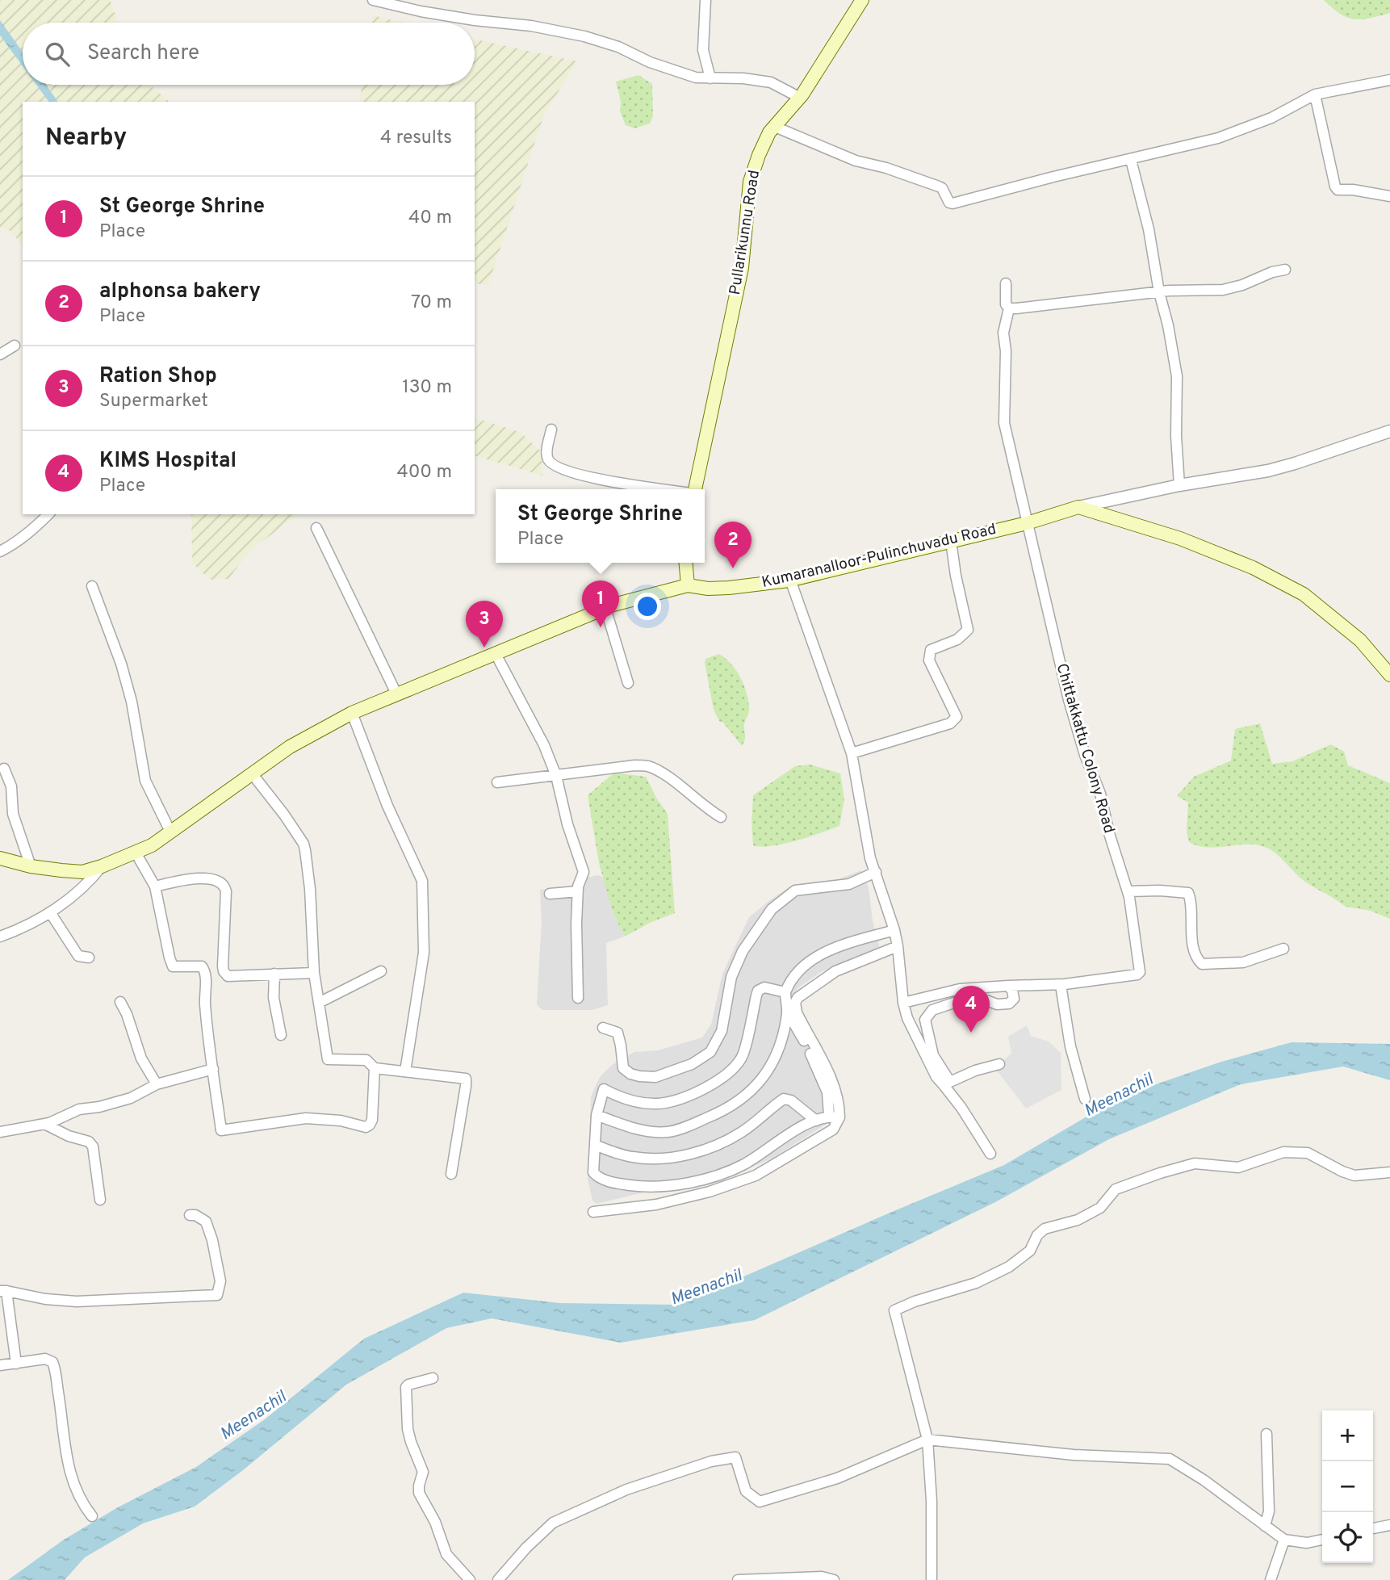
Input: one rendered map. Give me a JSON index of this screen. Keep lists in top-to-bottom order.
{
  "streets": {
    "main road": ["Pullarikunnu Road", "Kumaranalloor-Pulinchuvadu Road"],
    "street": ["Chittakkattu Colony Road"]
  },
  "crossings": [
    ["Kumaranalloor-Pulinchuvadu Road", "Chittakkattu Colony Road"]
  ],
  "water": ["Meenachil"],
  "page": {
    "search": "Search here",
    "heading": ["Nearby", "4 results"],
    "list": [
      {
        "mark": "1",
        "name": "St George Shrine",
        "note": "Place",
        "value": "40 m"
      },
      {
        "mark": "2",
        "name": "alphonsa bakery",
        "note": "Place",
        "value": "70 m"
      },
      {
        "mark": "3",
        "name": "Ration Shop",
        "note": "Supermarket",
        "value": "130 m"
      },
      {
        "mark": "4",
        "name": "KIMS Hospital",
        "note": "Place",
        "value": "400 m"
      }
    ],
    "popup": ["St George Shrine", "Place"],
    "pins": [
      "2",
      "1",
      "3",
      "4"
    ],
    "map_buttons": ["+", "−"]
  }
}
